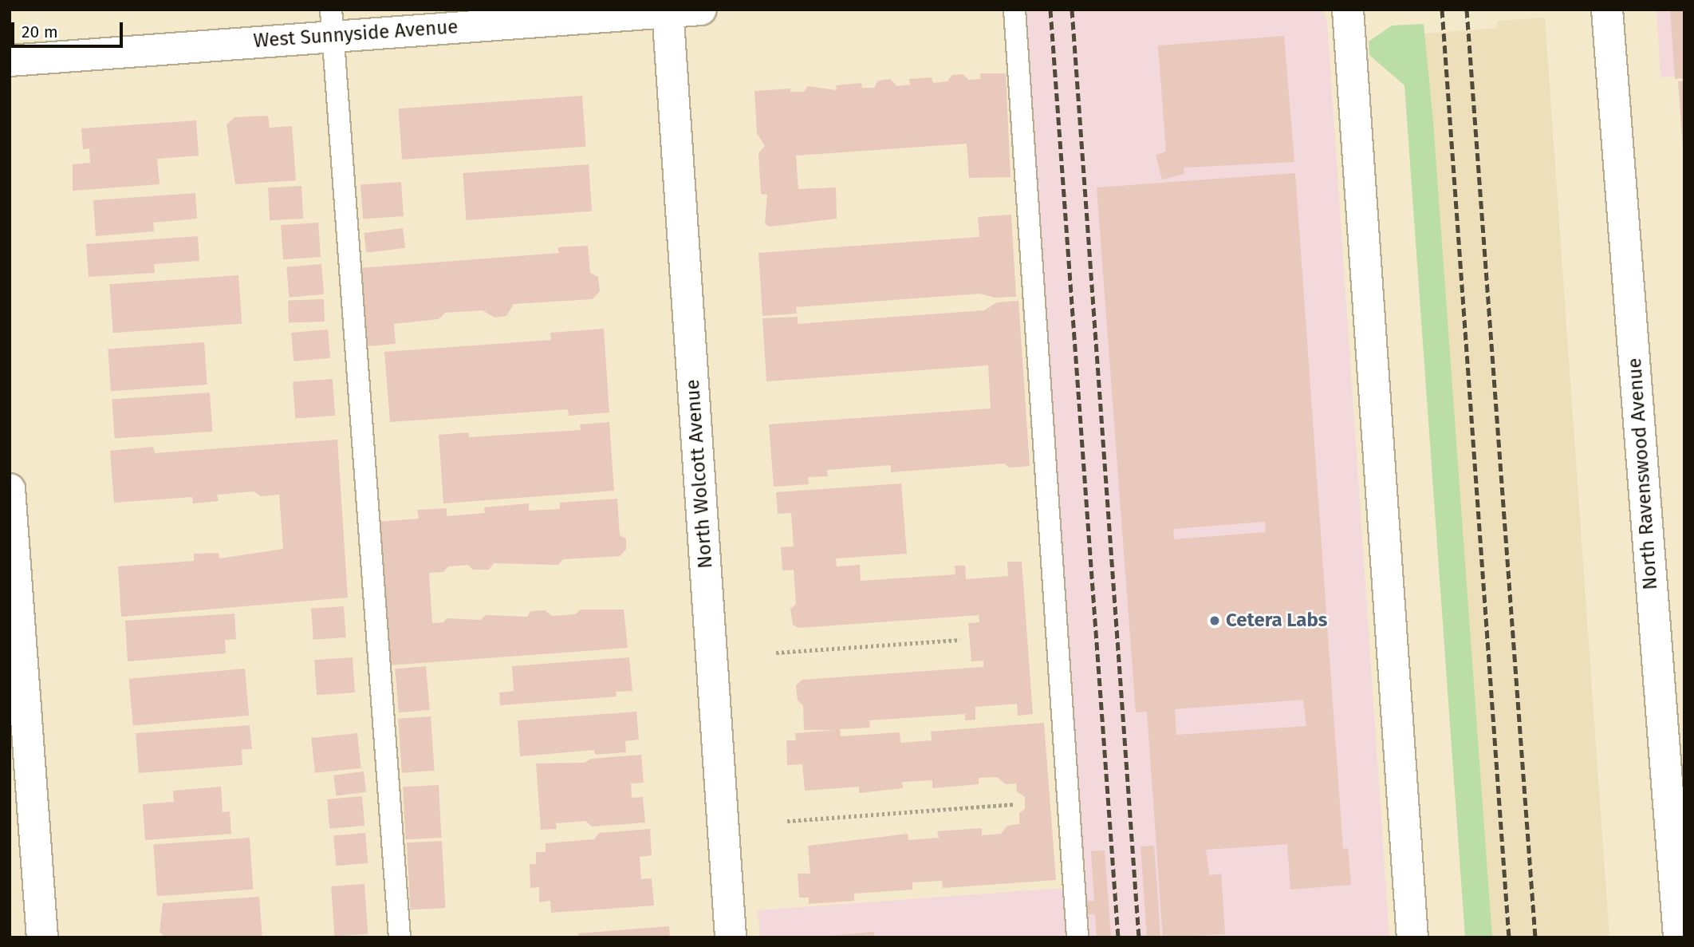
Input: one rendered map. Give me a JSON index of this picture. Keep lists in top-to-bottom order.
{
  "streets": {
    "street": ["West Sunnyside Avenue", "North Wolcott Avenue", "North Ravenswood Avenue"]
  },
  "crossings": [
    ["West Sunnyside Avenue", "North Wolcott Avenue"]
  ],
  "places": ["Cetera Labs"],
  "scale_bar": "20 m"
}
